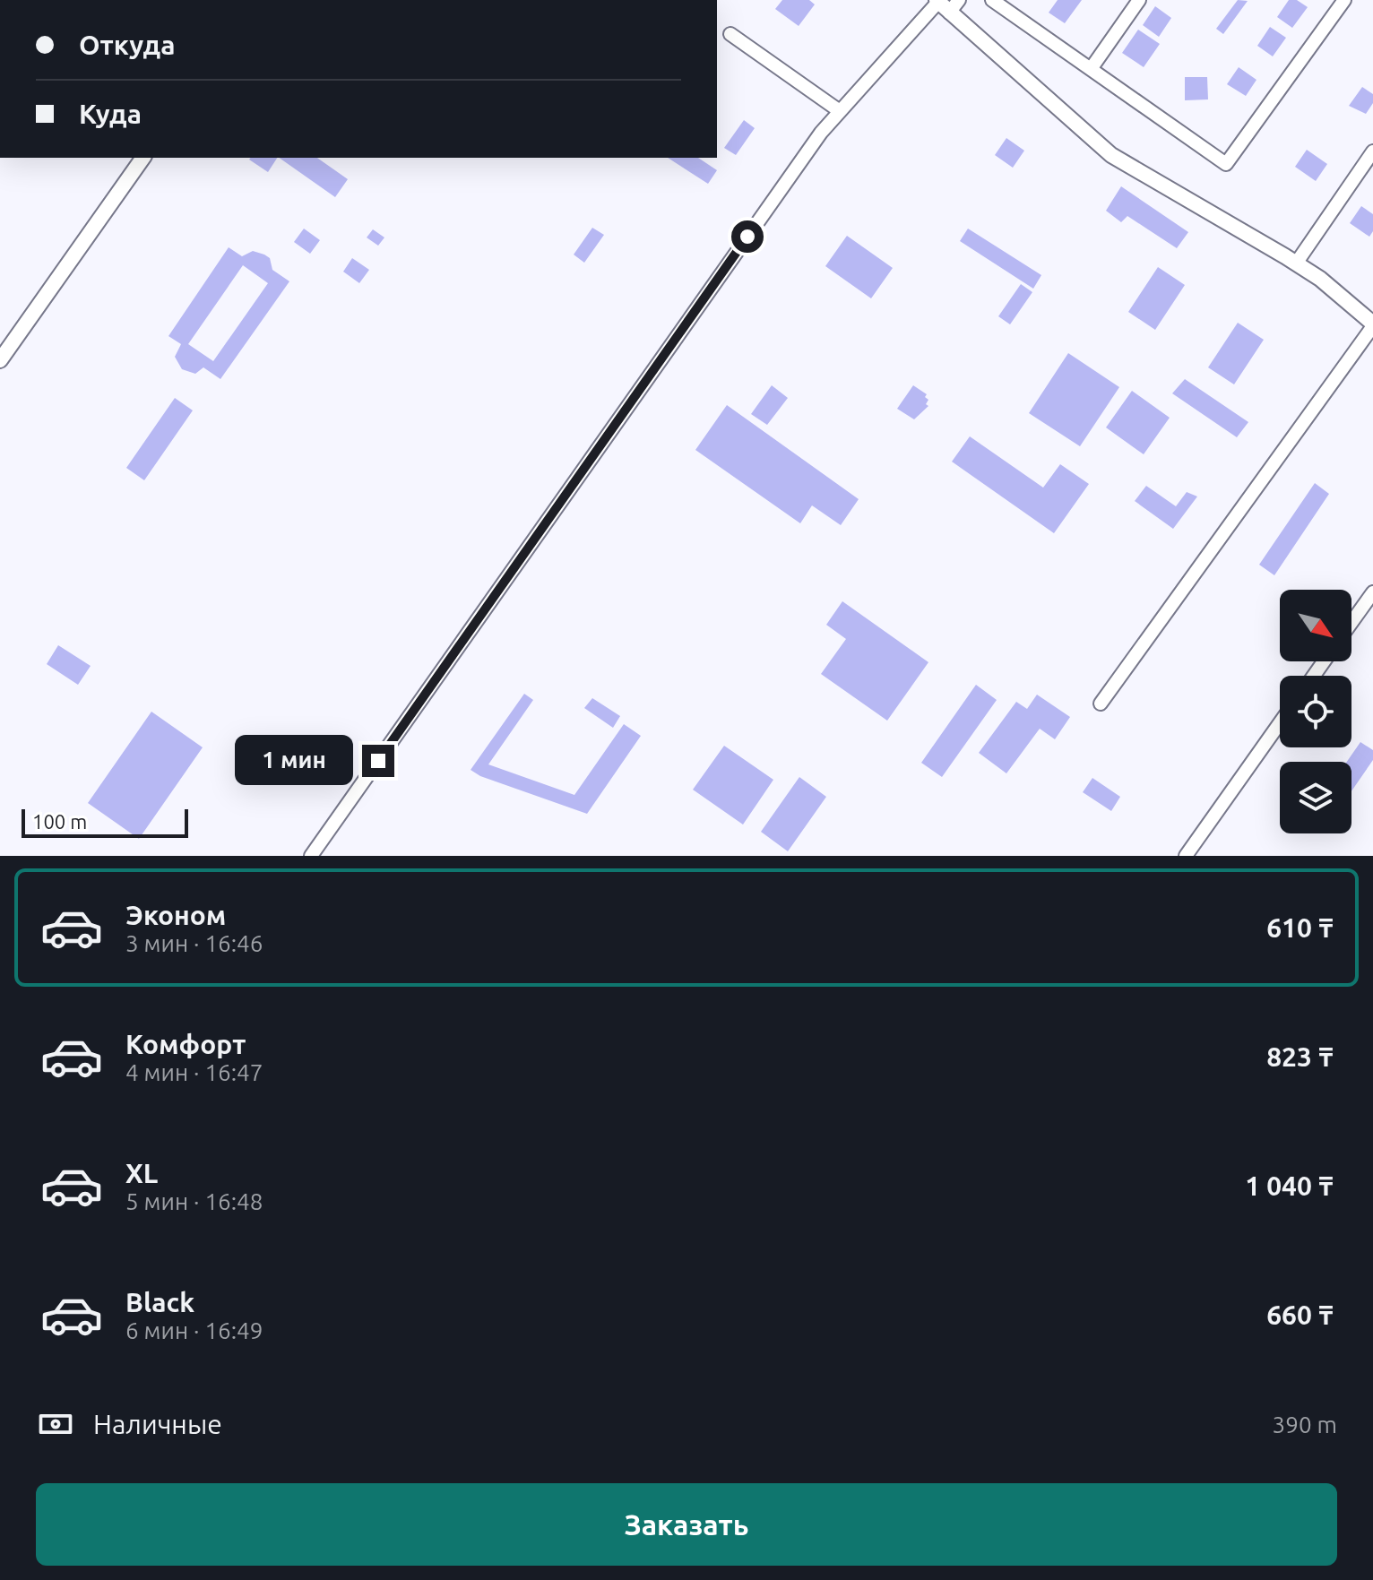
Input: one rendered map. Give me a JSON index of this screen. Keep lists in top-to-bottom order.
{
  "scale_bar": "100 m",
  "north": "bottom right",
  "page": {
    "banner": ["Откуда", "Куда"],
    "bubble": "1 мин",
    "scale": "100 m",
    "list": [
      {
        "name": "Эконом",
        "note": "3 мин · 16:46",
        "value": "610 ₸"
      },
      {
        "name": "Комфорт",
        "note": "4 мин · 16:47",
        "value": "823 ₸"
      },
      {
        "name": "XL",
        "note": "5 мин · 16:48",
        "value": "1 040 ₸"
      },
      {
        "name": "Black",
        "note": "6 мин · 16:49",
        "value": "660 ₸"
      }
    ],
    "pay": ["Наличные", "390 m"],
    "buttons": "Заказать"
  }
}
